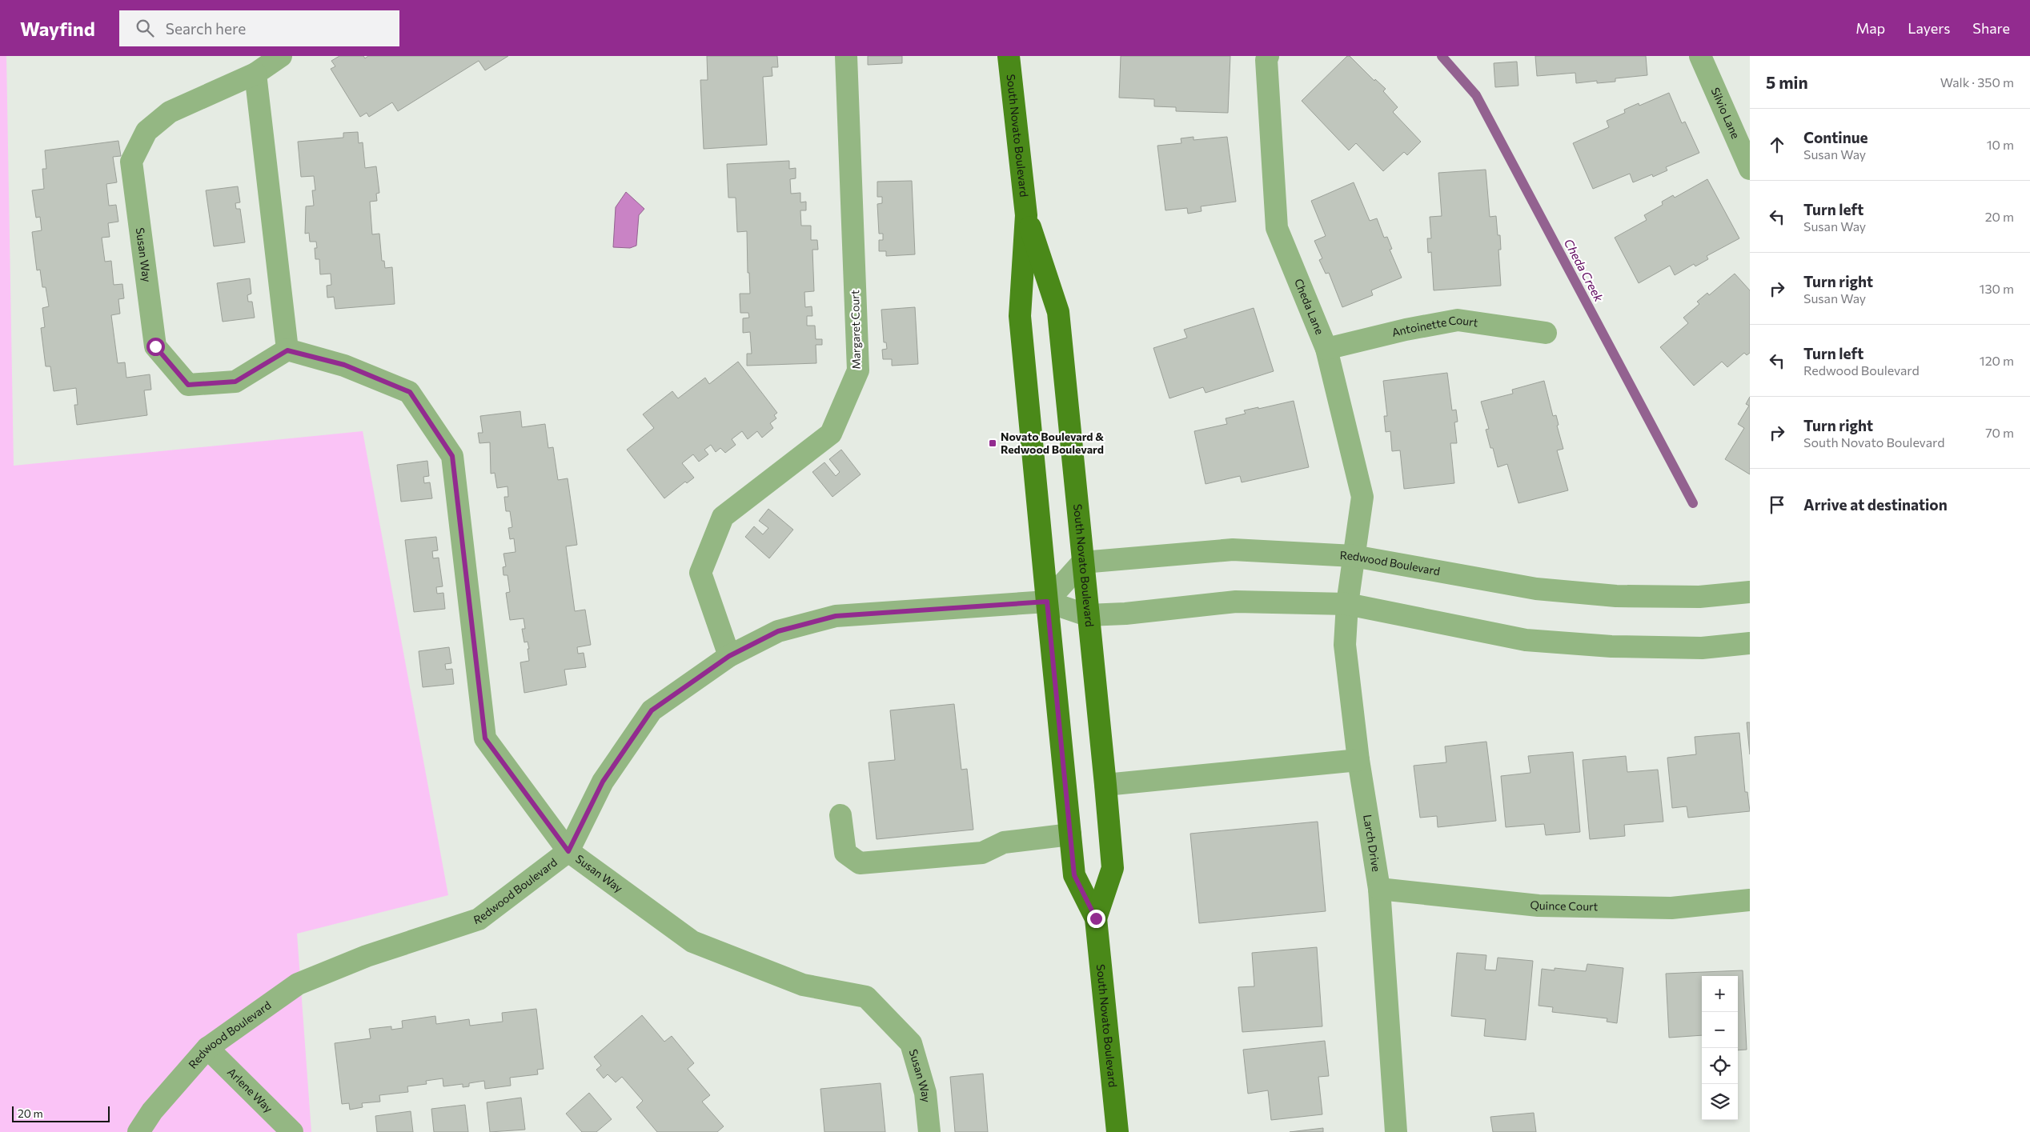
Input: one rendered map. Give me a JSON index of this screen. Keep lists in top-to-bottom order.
{
  "streets": {
    "main road": ["South Novato Boulevard"],
    "street": [
      "Silvio Lane",
      "Susan Way",
      "Cheda Lane",
      "Antoinette Court",
      "Margaret Court",
      "Redwood Boulevard",
      "Larch Drive",
      "Quince Court",
      "Arlene Way"
    ]
  },
  "crossings": [
    ["South Novato Boulevard", "Redwood Boulevard"],
    ["Susan Way", "Redwood Boulevard"],
    ["Cheda Lane", "Antoinette Court"],
    ["Cheda Lane", "Redwood Boulevard"],
    ["Cheda Lane", "Larch Drive"],
    ["Margaret Court", "Redwood Boulevard"],
    ["Redwood Boulevard", "Larch Drive"],
    ["Redwood Boulevard", "Arlene Way"],
    ["Larch Drive", "Quince Court"]
  ],
  "water": ["Cheda Creek"],
  "places": {
    "transit": ["Novato Boulevard & Redwood Boulevard"]
  },
  "scale_bar": "20 m",
  "page": {
    "header": "Wayfind",
    "search": "Search here",
    "nav": ["Map", "Layers", "Share"],
    "heading": ["5 min", "Walk · 350 m"],
    "list": [
      ["Continue", "Susan Way", "10 m"],
      ["Turn left", "Susan Way", "20 m"],
      ["Turn right", "Susan Way", "130 m"],
      ["Turn left", "Redwood Boulevard", "120 m"],
      ["Turn right", "South Novato Boulevard", "70 m"],
      "Arrive at destination"
    ],
    "map_buttons": ["+", "−"],
    "scale": "20 m"
  }
}
